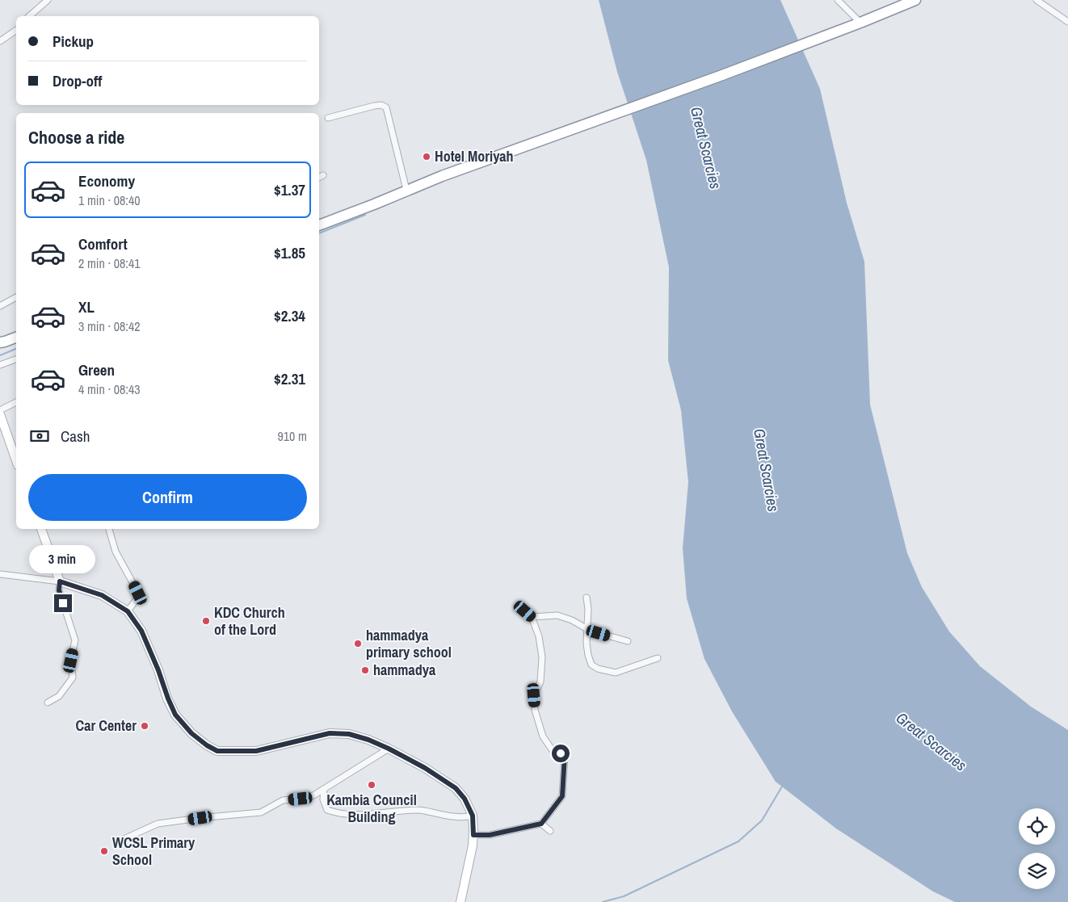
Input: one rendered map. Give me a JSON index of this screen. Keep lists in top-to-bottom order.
{
  "water": ["Great Scarcies"],
  "places": [
    "Hotel Moriyah",
    "KDC Church of the Lord",
    "hammadya primary school",
    "hammadya",
    "Car Center",
    "Kambia Council Building",
    "WCSL Primary School"
  ],
  "page": {
    "banner": ["Pickup", "Drop-off"],
    "heading": "Choose a ride",
    "list": [
      {
        "name": "Economy",
        "note": "1 min · 08:40",
        "value": "$1.37"
      },
      {
        "name": "Comfort",
        "note": "2 min · 08:41",
        "value": "$1.85"
      },
      {
        "name": "XL",
        "note": "3 min · 08:42",
        "value": "$2.34"
      },
      {
        "name": "Green",
        "note": "4 min · 08:43",
        "value": "$2.31"
      }
    ],
    "pay": ["Cash", "910 m"],
    "buttons": "Confirm",
    "bubble": "3 min"
  }
}
